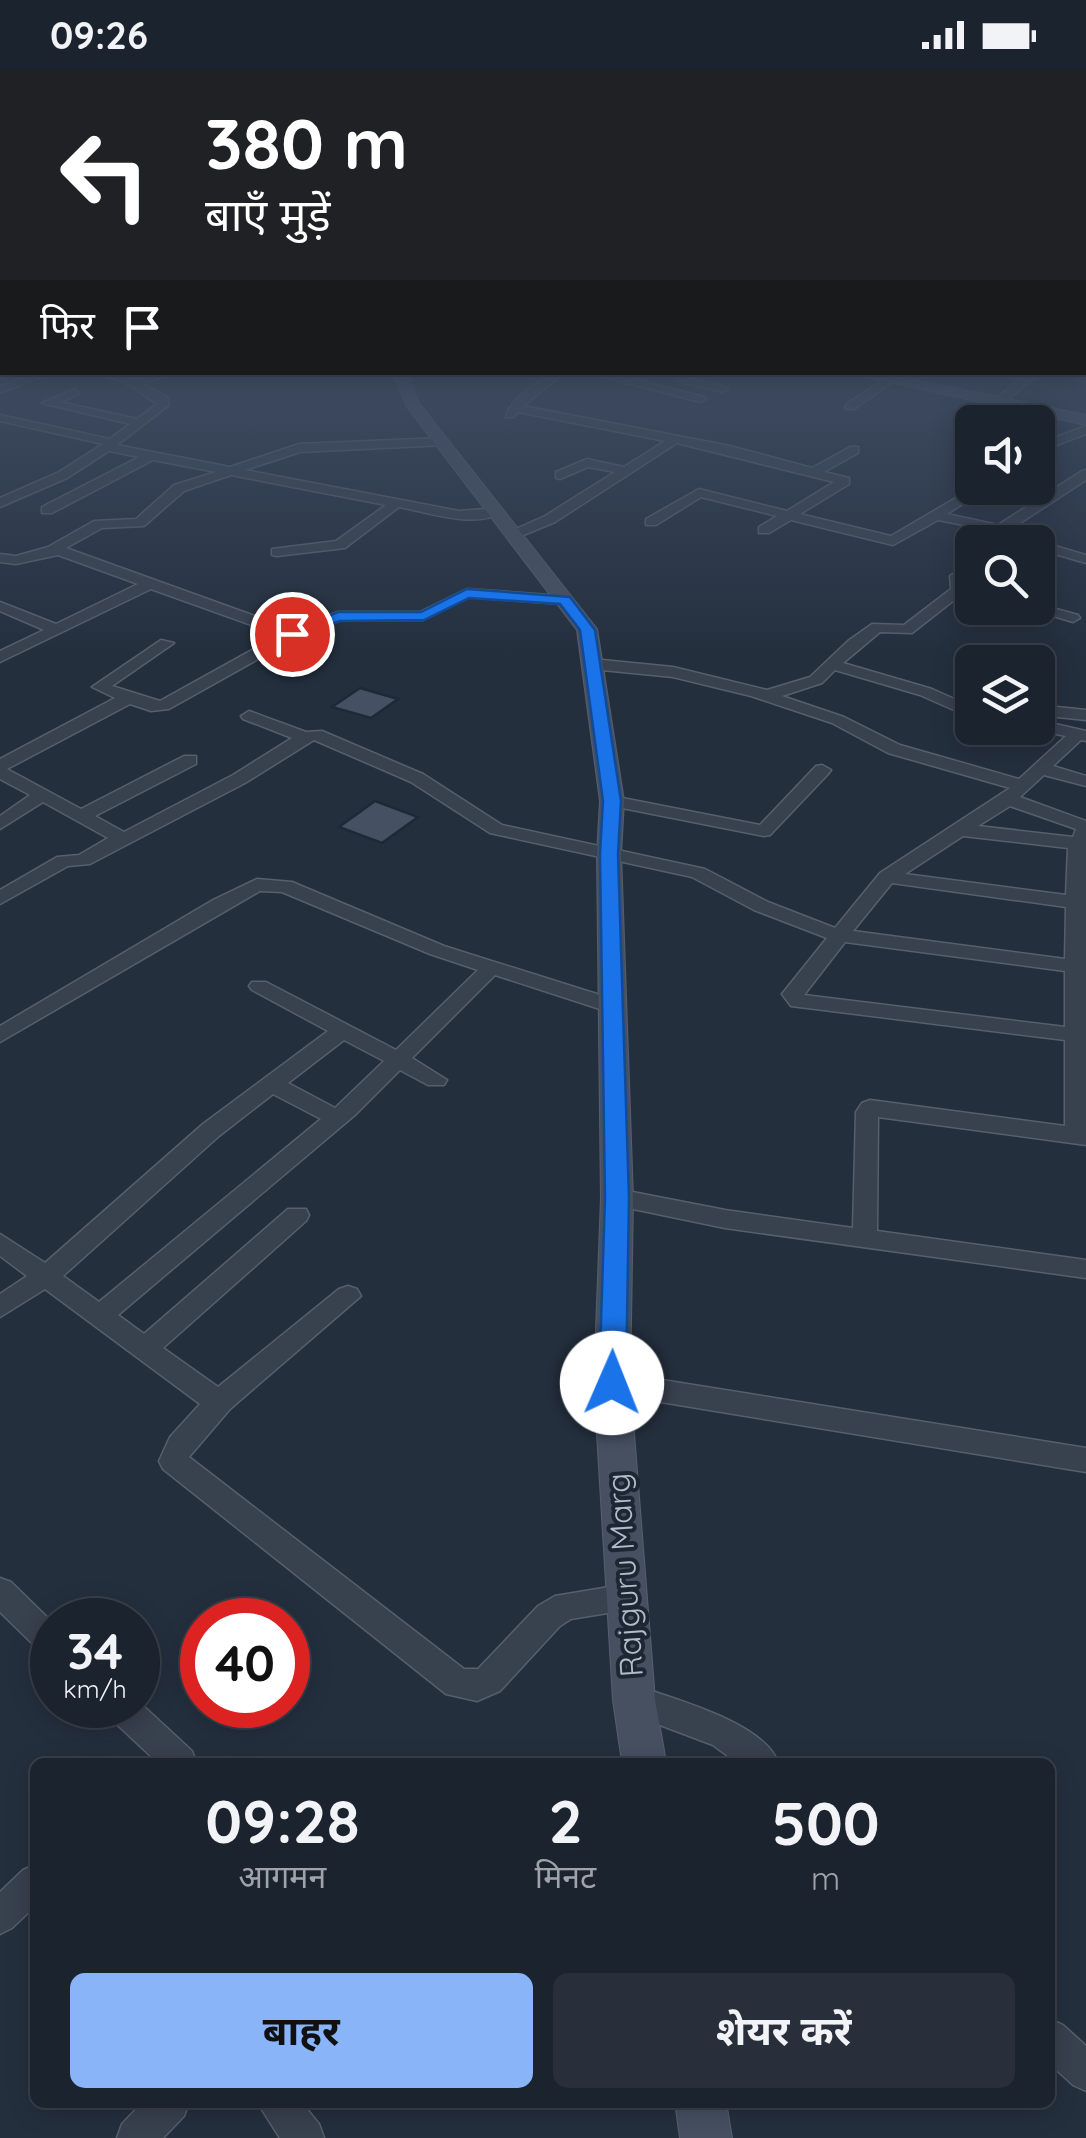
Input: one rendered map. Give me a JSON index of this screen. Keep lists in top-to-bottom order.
{
  "streets": {
    "street": ["Rajguru Marg"]
  },
  "page": {
    "status": "09:26",
    "turn": ["380 m", "बाएँ मुड़ें"],
    "then": "फिर",
    "speed": "34 km/h",
    "limit": "40",
    "eta": [
      "09:28",
      "आगमन",
      "2",
      "मिनट",
      "500",
      "m"
    ],
    "buttons": ["बाहर", "शेयर करें"]
  }
}
